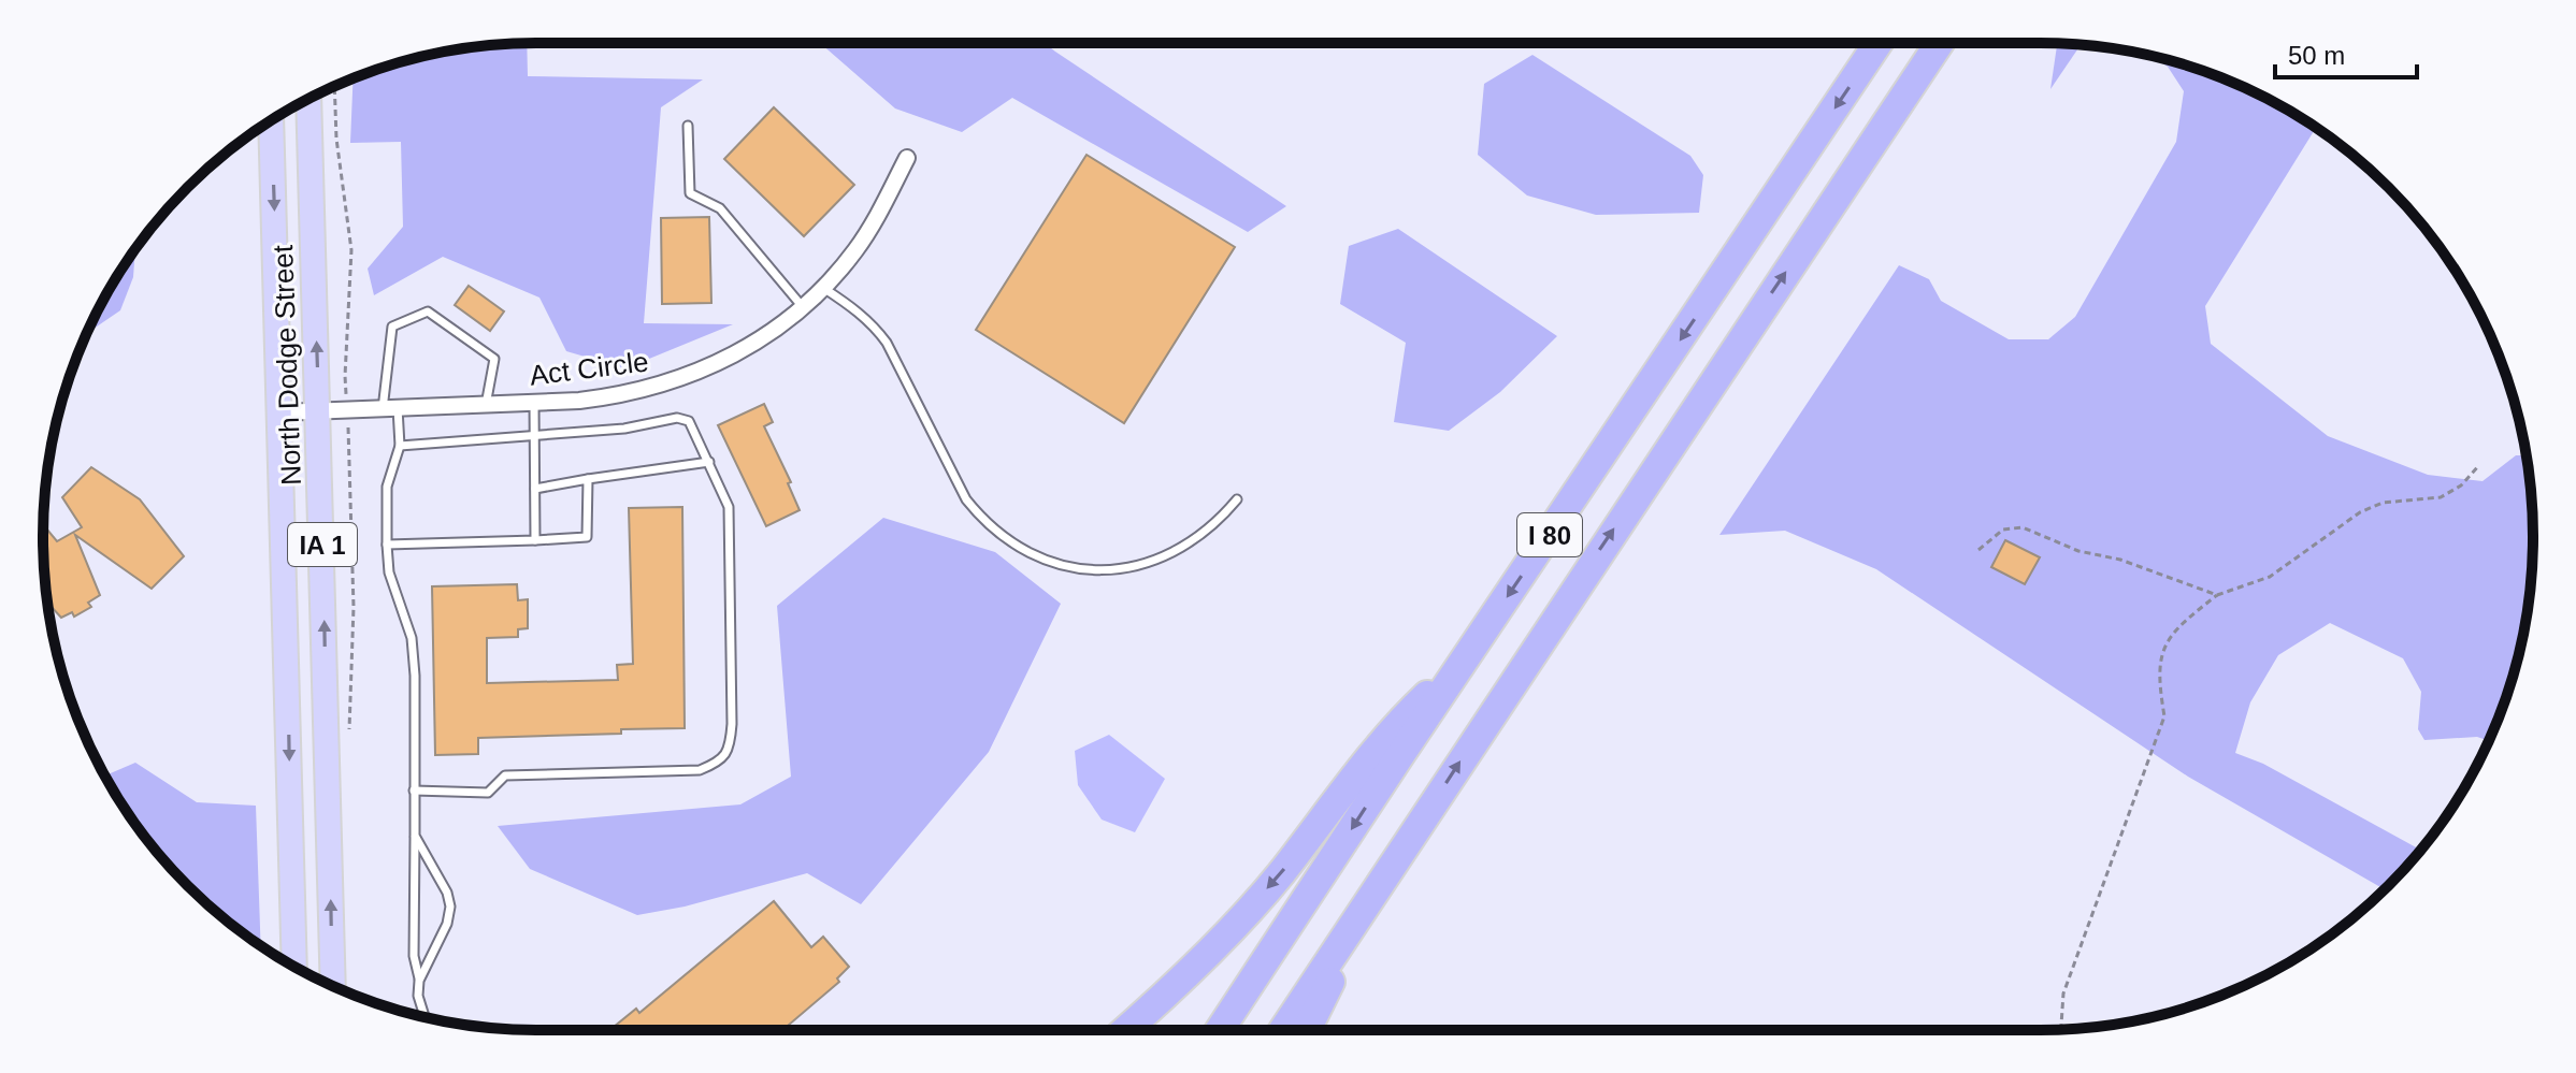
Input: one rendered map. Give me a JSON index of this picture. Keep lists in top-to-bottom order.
{
  "streets": {
    "highway": ["I 80"],
    "main road": ["North Dodge Street", "IA 1"],
    "street": ["Act Circle"]
  },
  "crossings": [
    ["North Dodge Street", "Act Circle"]
  ],
  "scale_bar": "50 m"
}
